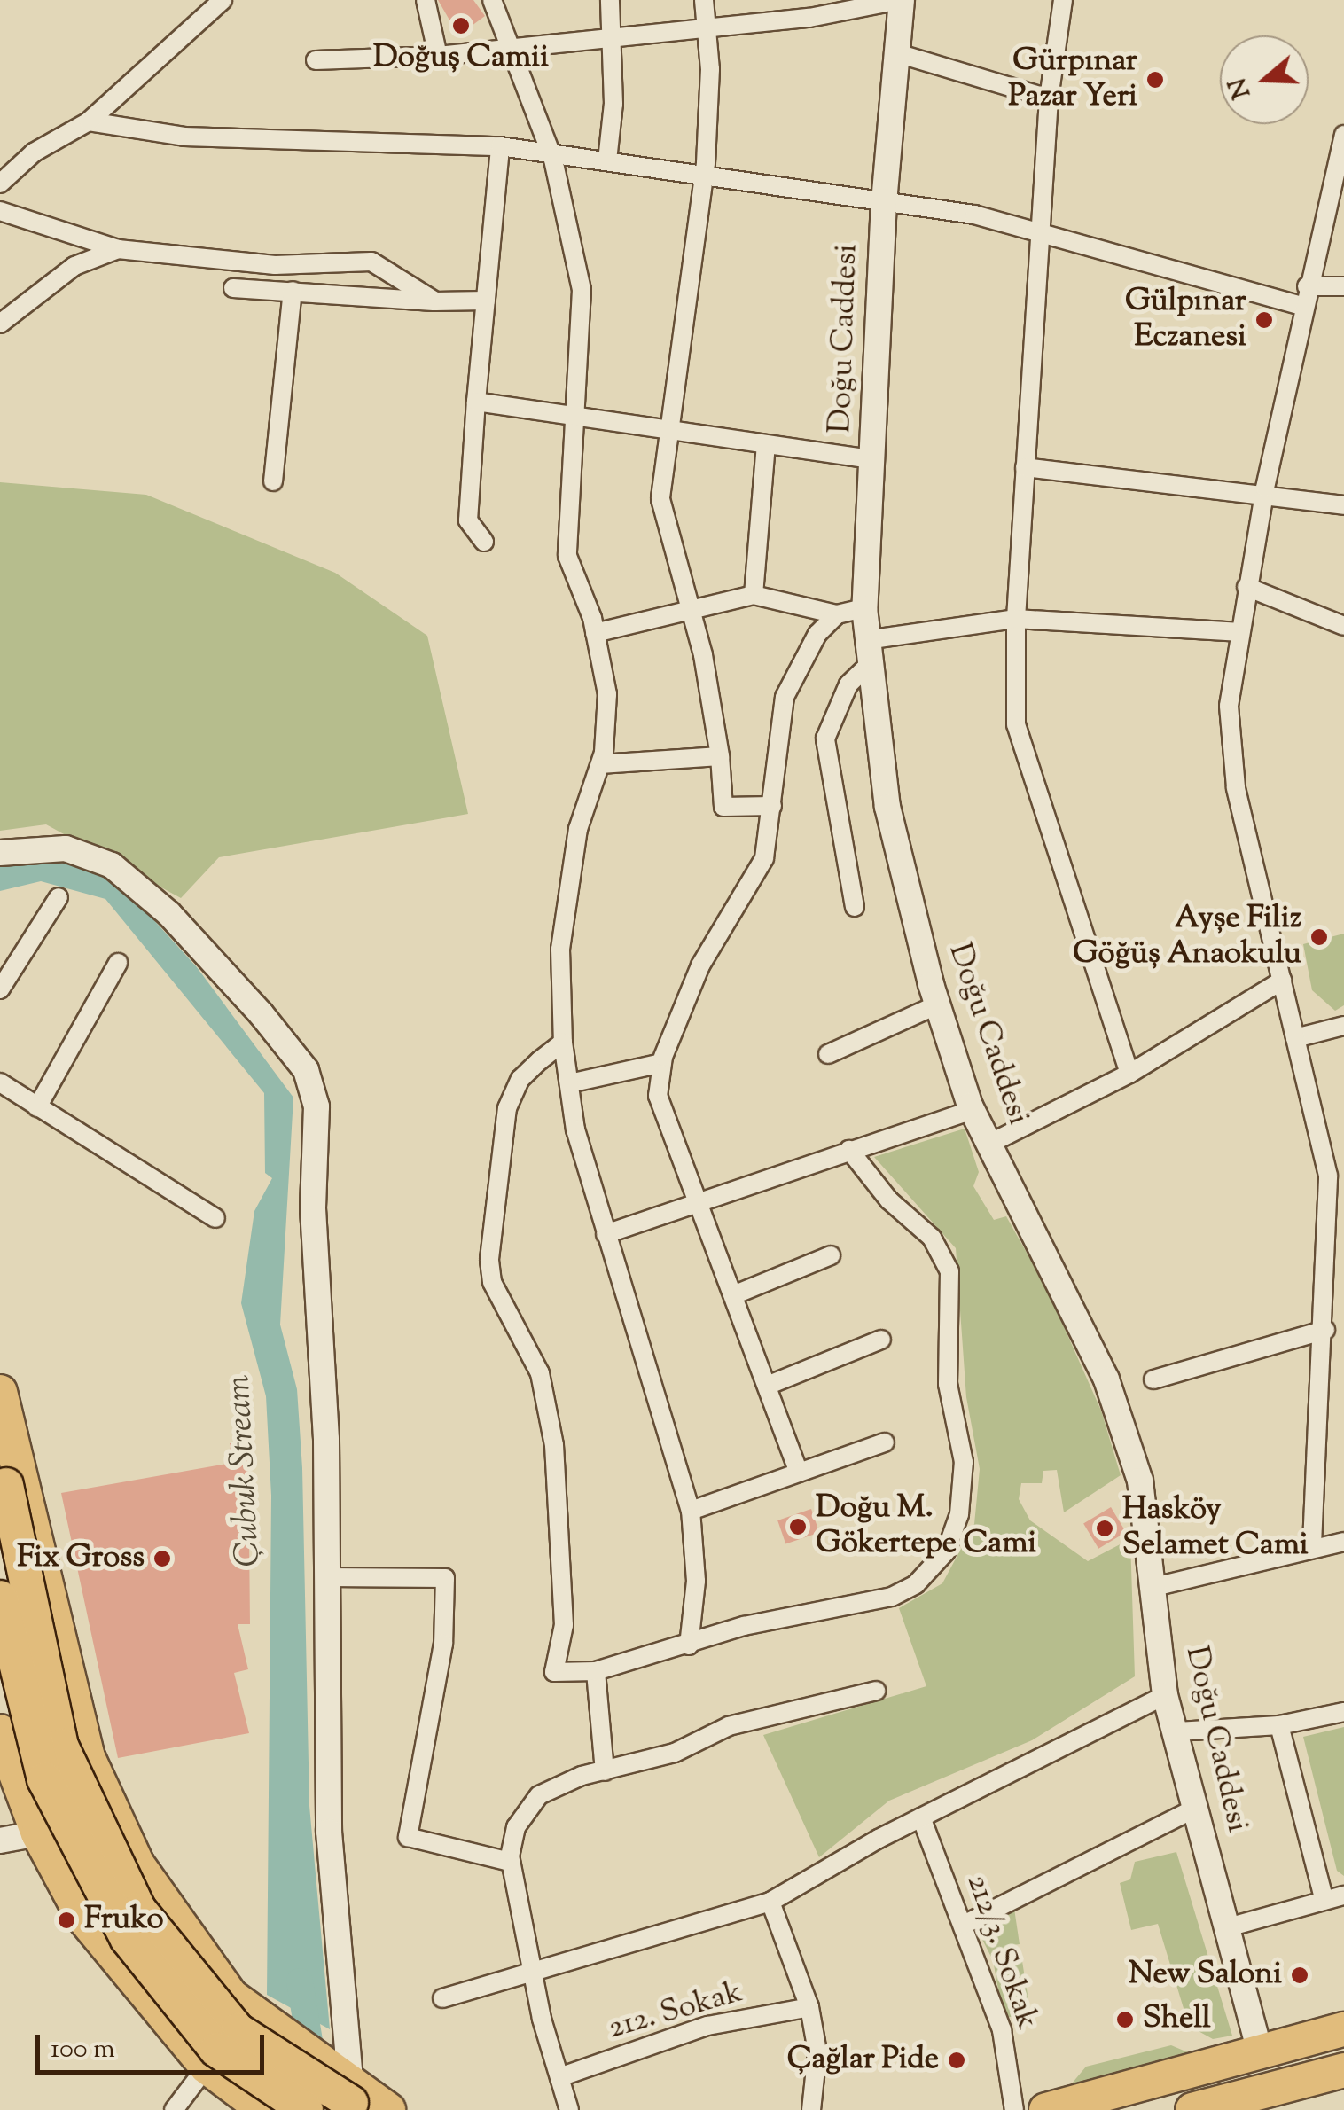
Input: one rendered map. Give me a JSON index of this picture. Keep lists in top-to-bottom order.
{
  "streets": {
    "street": ["Doğu Caddesi", "212/3. Sokak", "212. Sokak"]
  },
  "water": ["Çubuk Stream"],
  "places": [
    "Doğuş Camii",
    "Gürpınar Pazar Yeri",
    "Gülpınar Eczanesi",
    "Ayşe Filiz Göğüş Anaokulu",
    "Doğu M. Gökertepe Cami",
    "Hasköy Selamet Cami",
    "Fix Gross",
    "Fruko",
    "New Saloni",
    "Shell",
    "Çağlar Pide"
  ],
  "scale_bar": "100 m",
  "north": "left"
}
